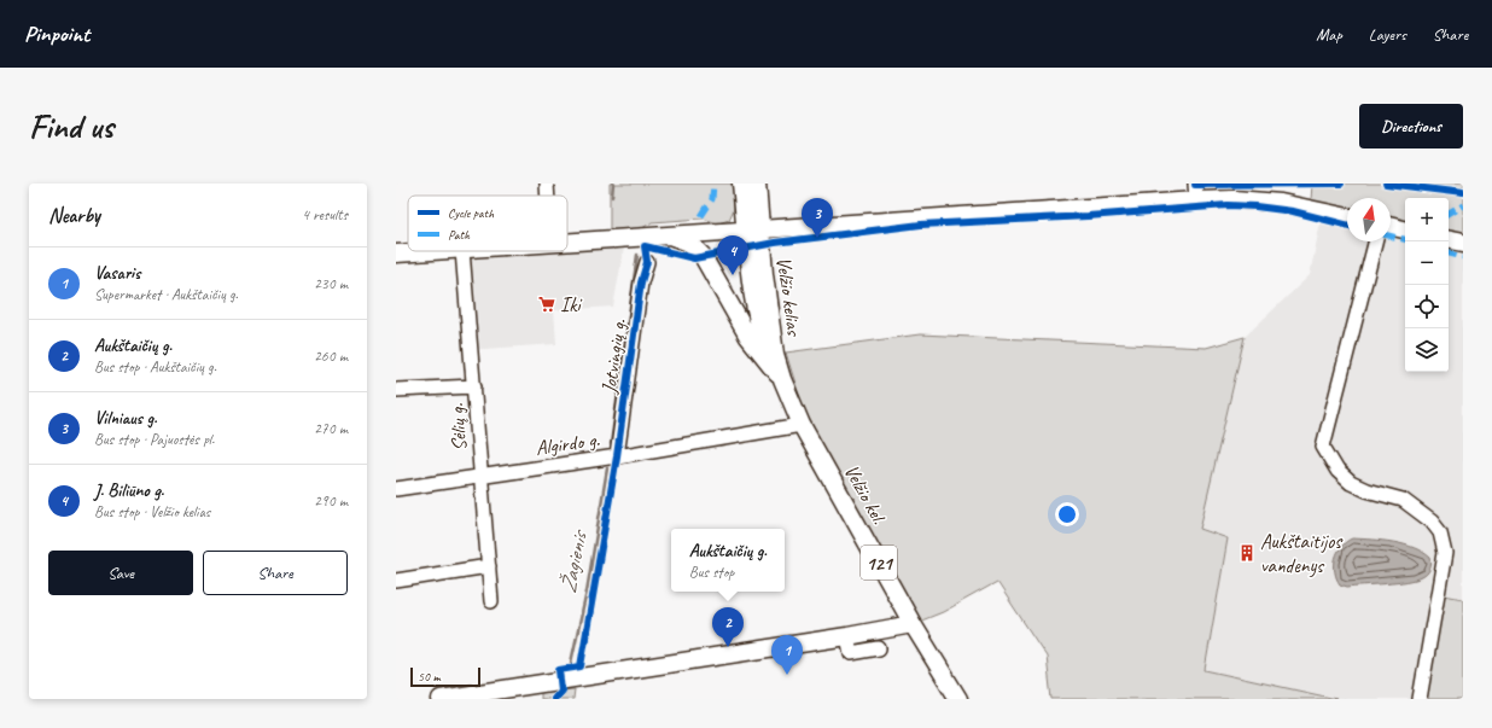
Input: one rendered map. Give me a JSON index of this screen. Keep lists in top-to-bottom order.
{
  "streets": {
    "main road": ["Velžio kelias", "Velžio kel.", "121"],
    "street": ["Jotvingių g.", "Sėlių g.", "Algirdo g."]
  },
  "crossings": [
    ["Velžio kelias", "Velžio kel."],
    ["Jotvingių g.", "Algirdo g."],
    ["Sėlių g.", "Algirdo g."],
    ["Algirdo g.", "Velžio kel."]
  ],
  "water": ["Žagienis"],
  "places": {
    "supermarket": ["Iki"],
    "building": ["Aukštaitijos vandenys"]
  },
  "legend": ["Cycle path", "Path"],
  "scale_bar": "50 m",
  "north": "top",
  "page": {
    "header": "Pinpoint",
    "nav": ["Map", "Layers", "Share"],
    "buttons": [
      "Directions",
      ["Save", "Share"]
    ],
    "title": "Find us",
    "heading": ["Nearby", "4 results"],
    "map_buttons": ["+", "−"],
    "pins": [
      "3",
      "4",
      "2",
      "1"
    ],
    "list": [
      {
        "mark": "1",
        "name": "Vasaris",
        "note": "Supermarket · Aukštaičių g.",
        "value": "230 m"
      },
      {
        "mark": "2",
        "name": "Aukštaičių g.",
        "note": "Bus stop · Aukštaičių g.",
        "value": "260 m"
      },
      {
        "mark": "3",
        "name": "Vilniaus g.",
        "note": "Bus stop · Pajuostės pl.",
        "value": "270 m"
      },
      {
        "mark": "4",
        "name": "J. Biliūno g.",
        "note": "Bus stop · Velžio kelias",
        "value": "290 m"
      }
    ],
    "popup": ["Aukštaičių g.", "Bus stop"],
    "scale": "50 m"
  }
}
